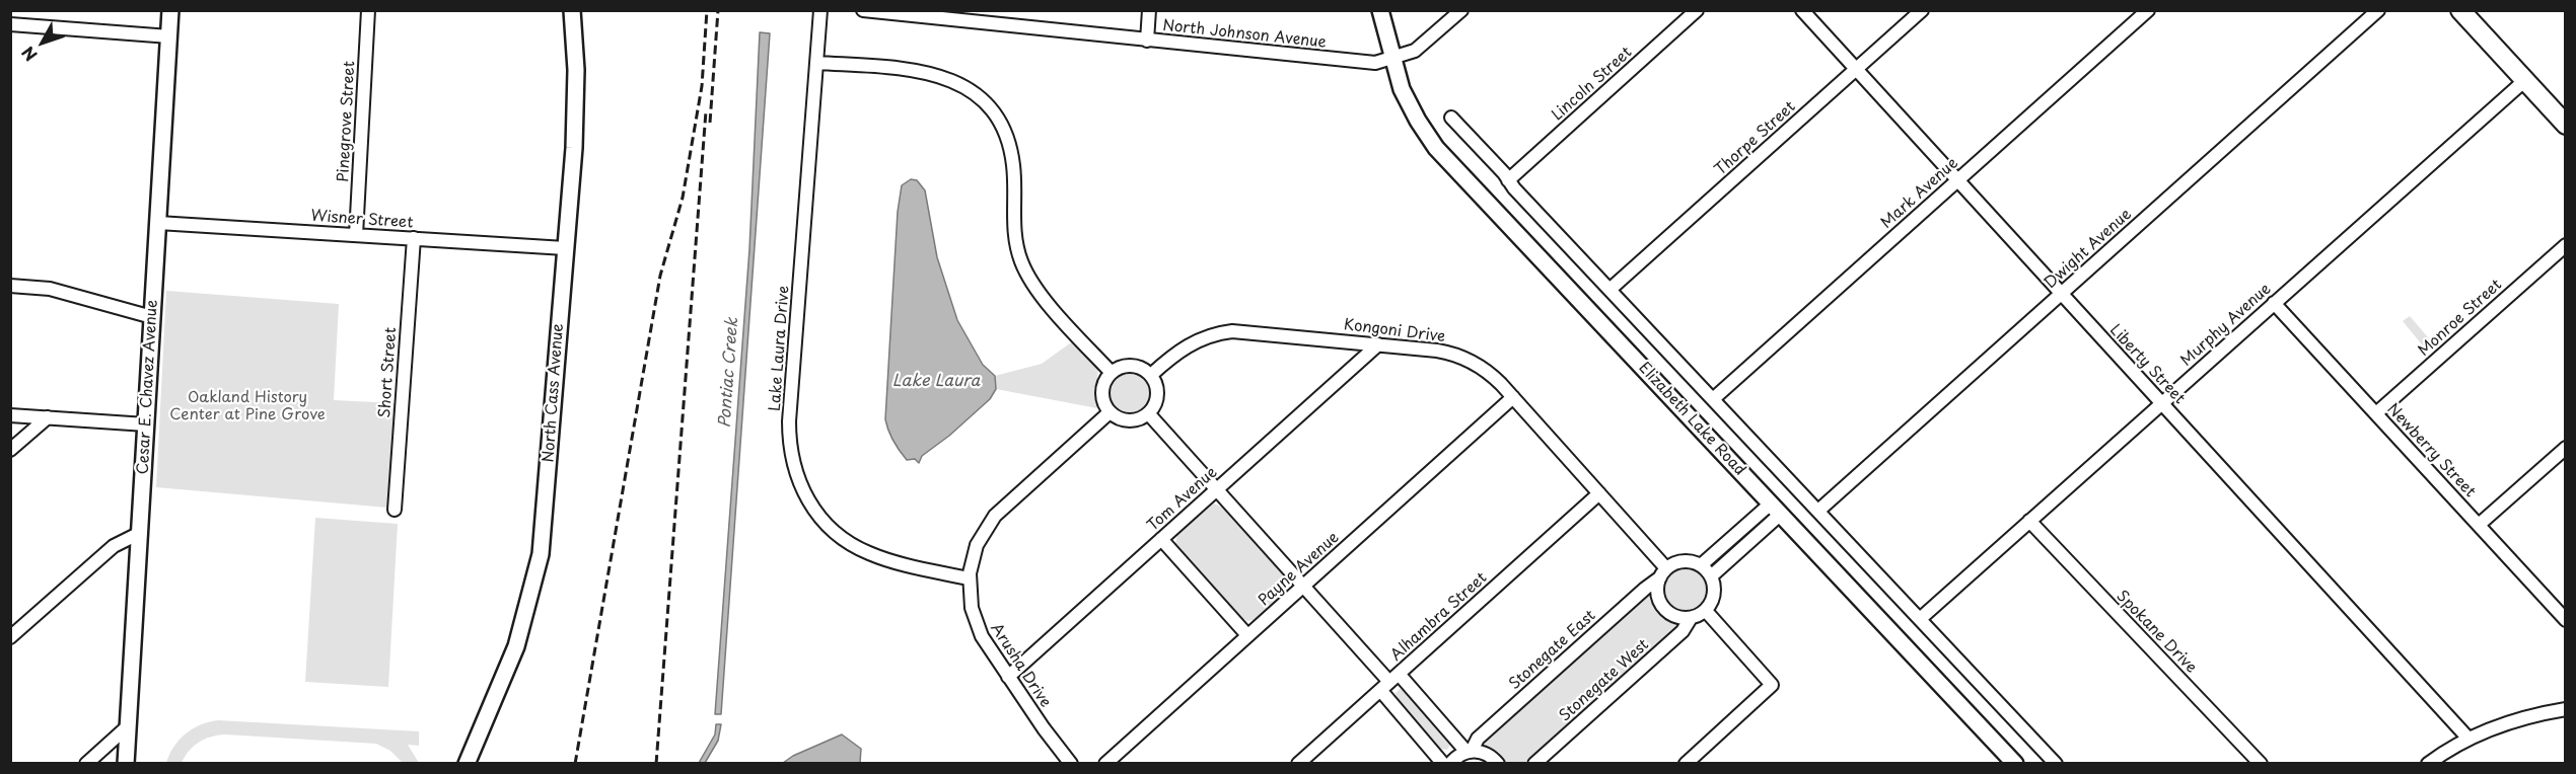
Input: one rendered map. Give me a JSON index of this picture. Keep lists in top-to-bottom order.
{
  "streets": {
    "main road": ["Cesar E. Chavez Avenue", "North Cass Avenue", "Elizabeth Lake Road"],
    "street": [
      "North Johnson Avenue",
      "Lincoln Street",
      "Pinegrove Street",
      "Thorpe Street",
      "Mark Avenue",
      "Wisner Street",
      "Dwight Avenue",
      "Monroe Street",
      "Murphy Avenue",
      "Kongoni Drive",
      "Lake Laura Drive",
      "Liberty Street",
      "Short Street",
      "Newberry Street",
      "Tom Avenue",
      "Payne Avenue",
      "Alhambra Street",
      "Spokane Drive",
      "Stonegate East",
      "Arusha Drive",
      "Stonegate West"
    ]
  },
  "crossings": [
    ["North Johnson Avenue", "Elizabeth Lake Road"],
    ["Lincoln Street", "Elizabeth Lake Road"],
    ["Pinegrove Street", "Wisner Street"],
    ["Thorpe Street", "Liberty Street"],
    ["Thorpe Street", "Elizabeth Lake Road"],
    ["Mark Avenue", "Liberty Street"],
    ["Mark Avenue", "Elizabeth Lake Road"],
    ["Wisner Street", "Short Street"],
    ["Wisner Street", "Cesar E. Chavez Avenue"],
    ["Wisner Street", "North Cass Avenue"],
    ["Dwight Avenue", "Liberty Street"],
    ["Dwight Avenue", "Elizabeth Lake Road"],
    ["Monroe Street", "Newberry Street"],
    ["Murphy Avenue", "Liberty Street"],
    ["Murphy Avenue", "Elizabeth Lake Road"],
    ["Murphy Avenue", "Newberry Street"],
    ["Murphy Avenue", "Spokane Drive"],
    ["Kongoni Drive", "Tom Avenue"],
    ["Kongoni Drive", "Payne Avenue"],
    ["Kongoni Drive", "Alhambra Street"],
    ["Kongoni Drive", "Stonegate East"],
    ["Kongoni Drive", "Arusha Drive"],
    ["Kongoni Drive", "Stonegate West"],
    ["Lake Laura Drive", "Arusha Drive"],
    ["Tom Avenue", "Arusha Drive"],
    ["Stonegate East", "Stonegate West"]
  ],
  "water": ["Pontiac Creek", "Lake Laura"],
  "parks": ["Oakland History Center at Pine Grove"],
  "north": "bottom left"
}
